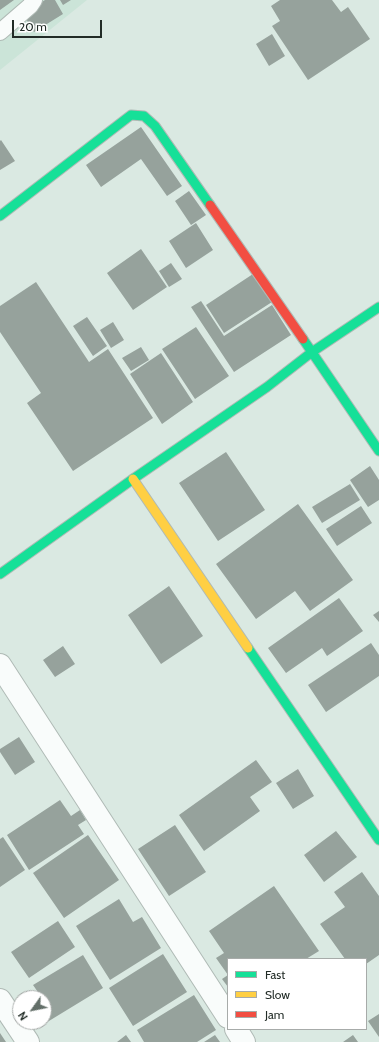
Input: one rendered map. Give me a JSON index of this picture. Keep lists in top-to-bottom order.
{
  "legend": ["Fast", "Slow", "Jam"],
  "scale_bar": "20 m",
  "north": "bottom left"
}
